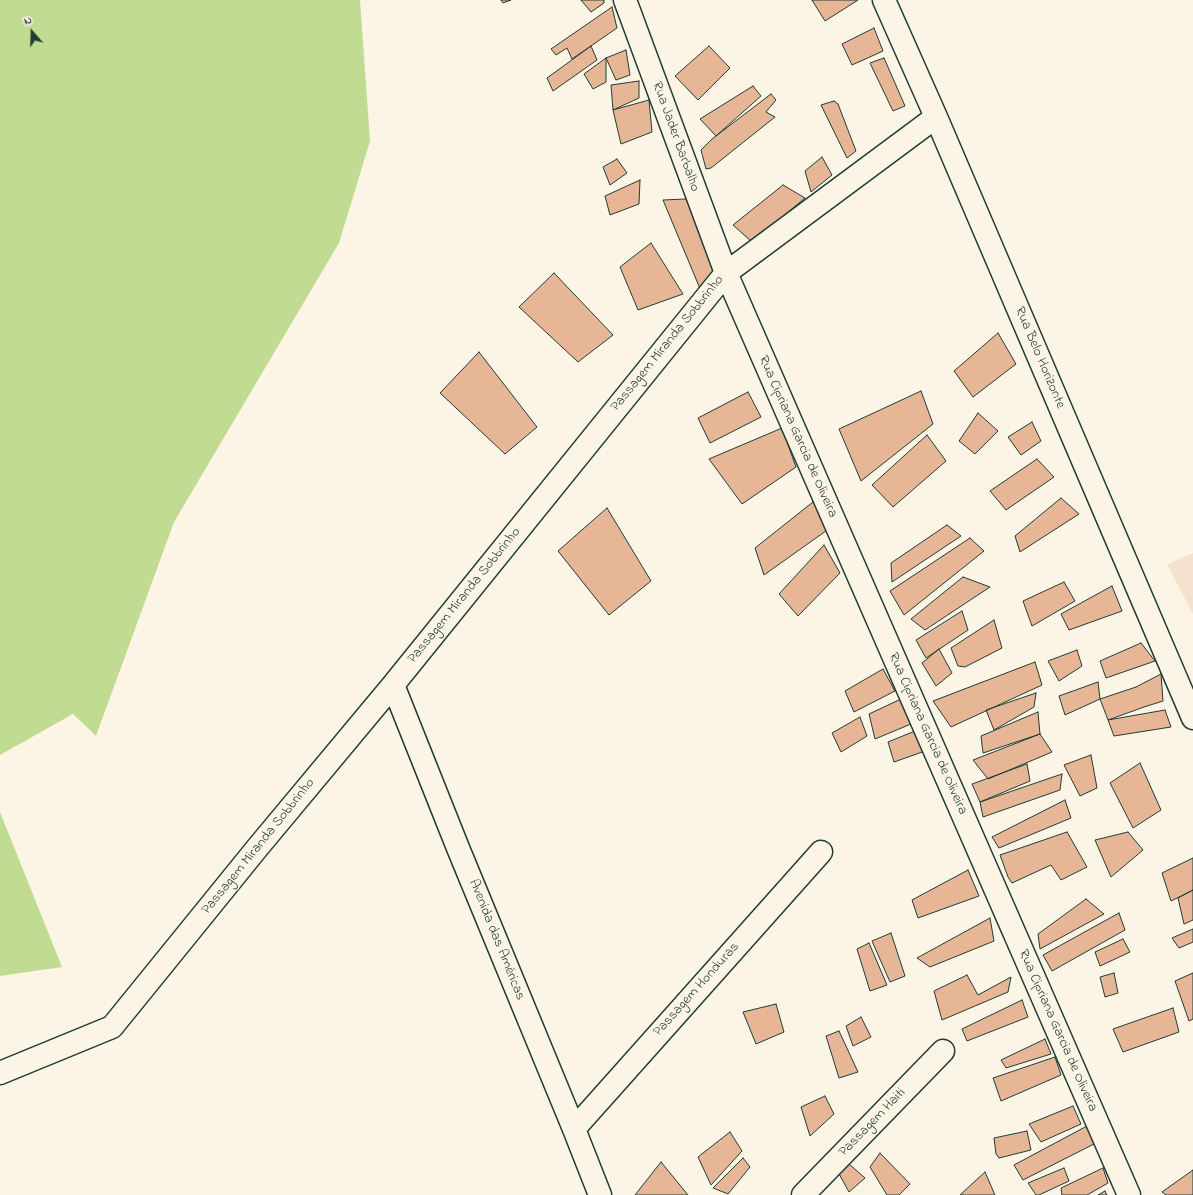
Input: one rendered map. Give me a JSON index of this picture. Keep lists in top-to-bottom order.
{
  "streets": {
    "street": [
      "Rua Jader Barbalho",
      "Passagem Miranda Sobbrinho",
      "Rua Belo Horizonte",
      "Rua Cipriana Garcia de Oliveira",
      "Avenida das Américas",
      "Passagem Honduras",
      "Passagem Haiti"
    ]
  },
  "crossings": [
    ["Rua Jader Barbalho", "Passagem Miranda Sobbrinho"],
    ["Rua Jader Barbalho", "Rua Cipriana Garcia de Oliveira"],
    ["Passagem Miranda Sobbrinho", "Rua Belo Horizonte"],
    ["Passagem Miranda Sobbrinho", "Rua Cipriana Garcia de Oliveira"],
    ["Passagem Miranda Sobbrinho", "Avenida das Américas"],
    ["Avenida das Américas", "Passagem Honduras"]
  ],
  "north": "top"
}
